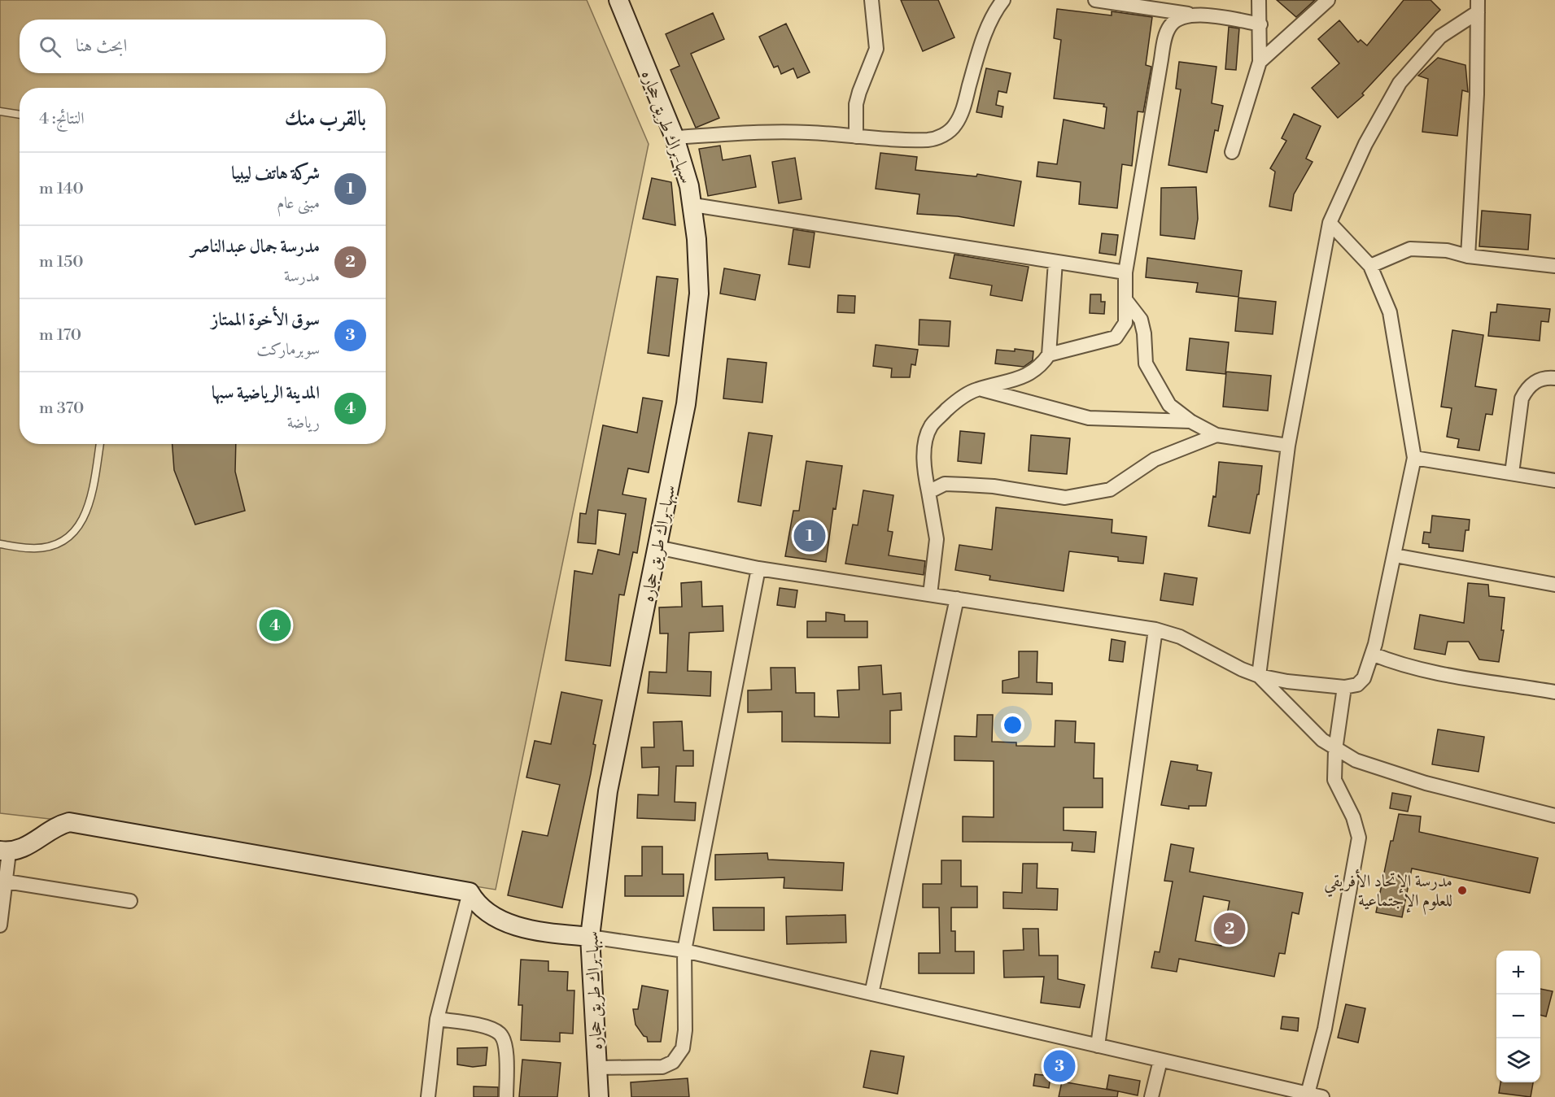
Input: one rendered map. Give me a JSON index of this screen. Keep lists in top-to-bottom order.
{
  "streets": {
    "main road": ["سبها-براك طريق حجاره"]
  },
  "places": ["مدرسة الإتحاد الأفريقي للعلوم الإجتماعية"],
  "page": {
    "search": "ابحث هنا",
    "heading": ["بالقرب منك", "النتائج: 4"],
    "list": [
      {
        "mark": "1",
        "name": "شركة هاتف ليبيا",
        "note": "مبنى عام",
        "value": "140 m"
      },
      {
        "mark": "2",
        "name": "مدرسة جمال عبدالناصر",
        "note": "مدرسة",
        "value": "150 m"
      },
      {
        "mark": "3",
        "name": "سوق الأخوة الممتاز",
        "note": "سوبرماركت",
        "value": "170 m"
      },
      {
        "mark": "4",
        "name": "المدينة الرياضية سبها",
        "note": "رياضة",
        "value": "370 m"
      }
    ],
    "pins": [
      "1",
      "4",
      "2",
      "3"
    ],
    "map_buttons": ["+", "−"]
  }
}
